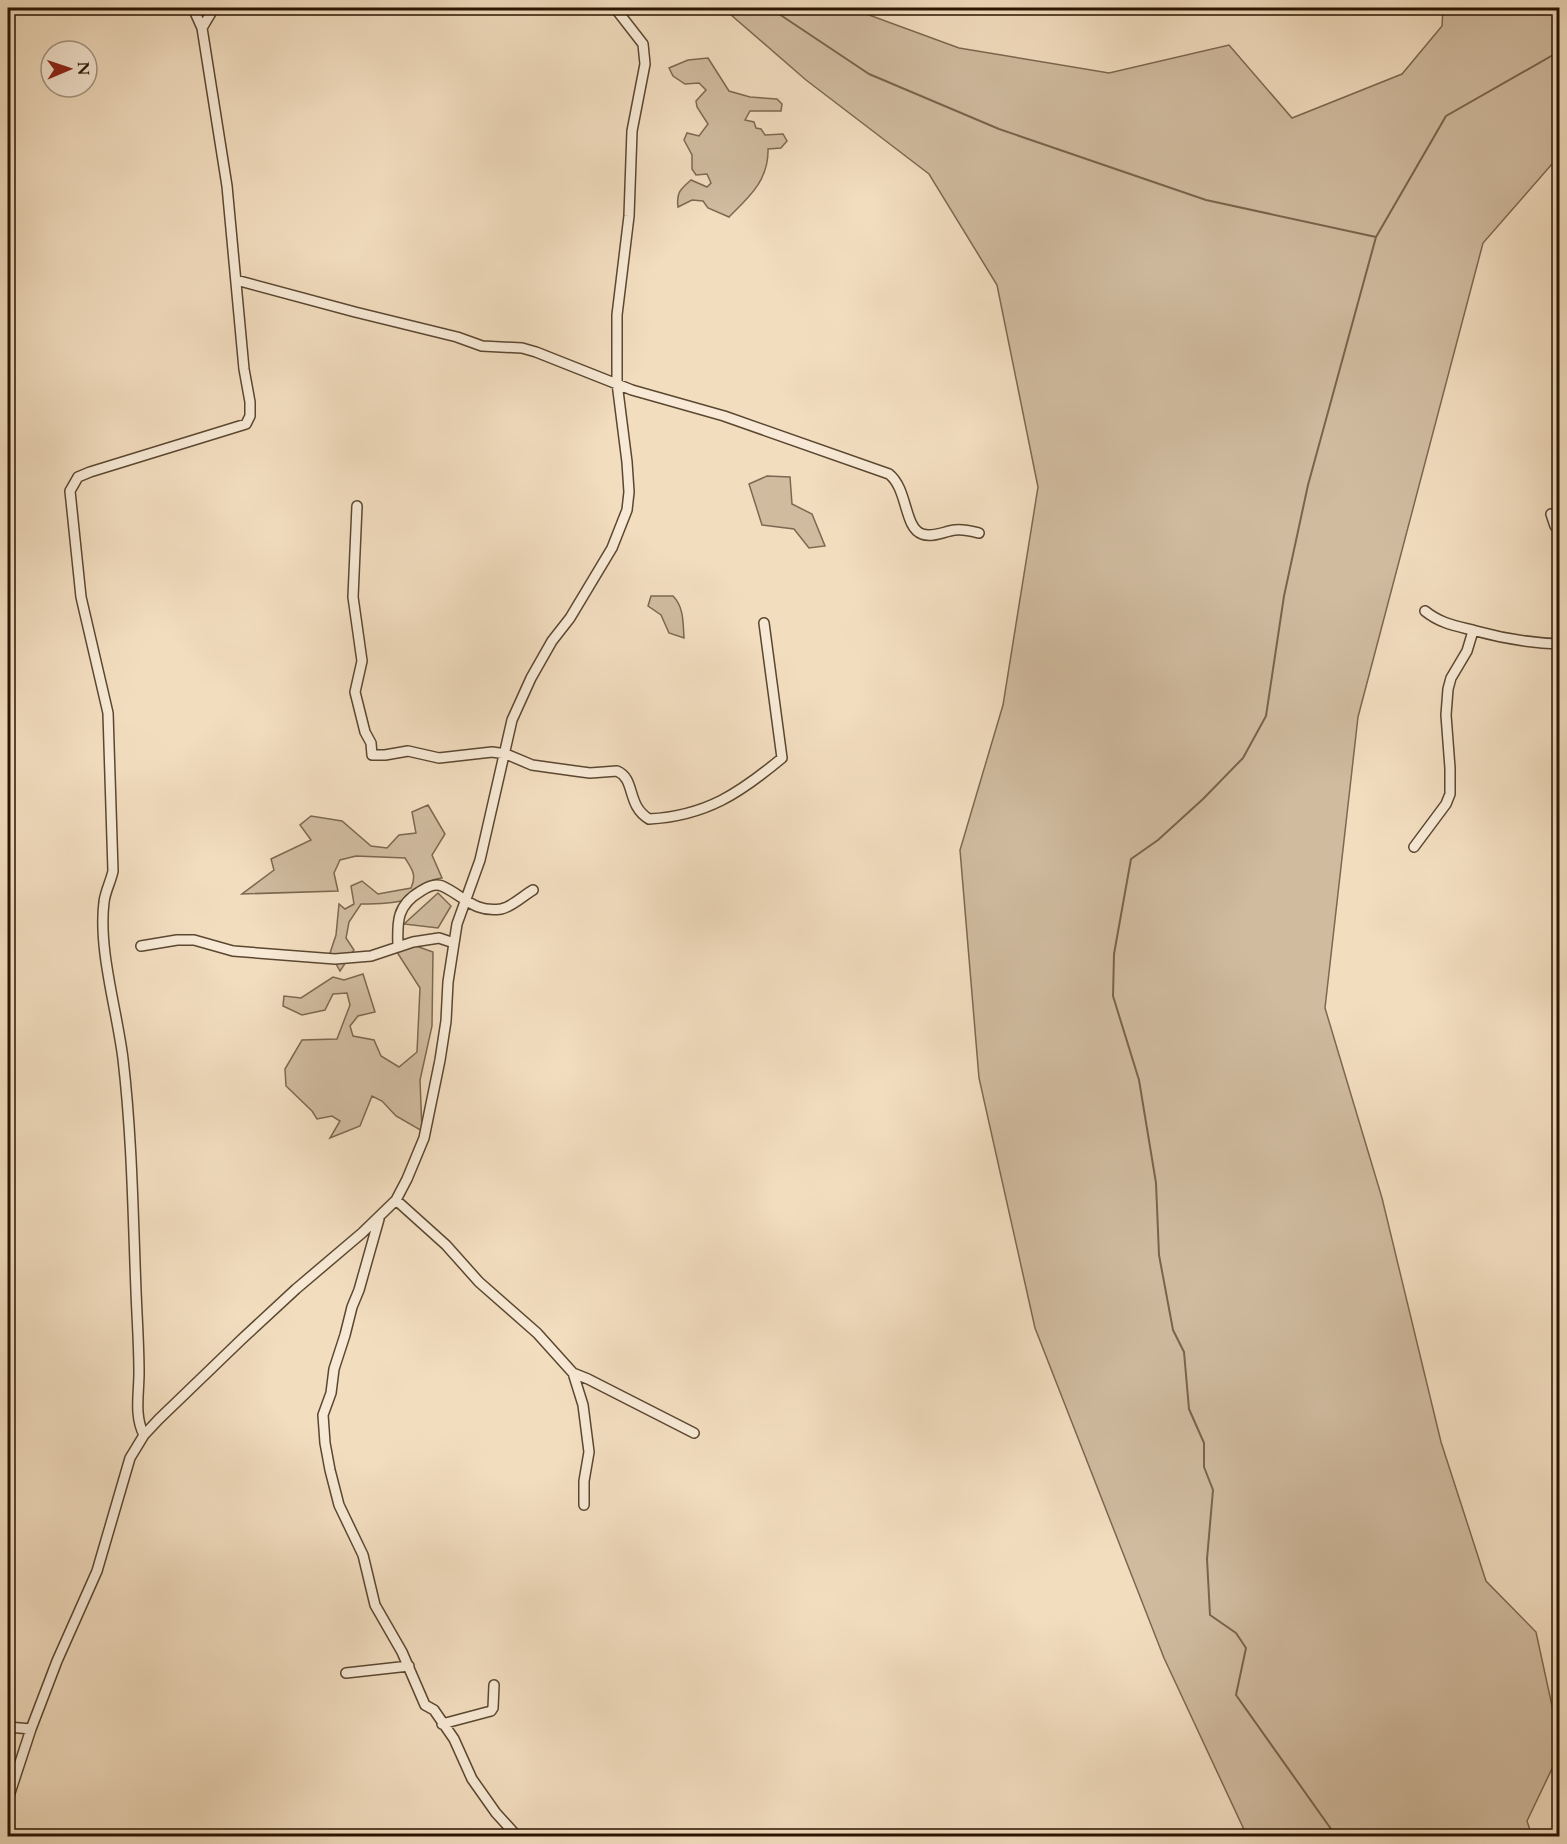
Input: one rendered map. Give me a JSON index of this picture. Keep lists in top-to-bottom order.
{
  "north": "right"
}
